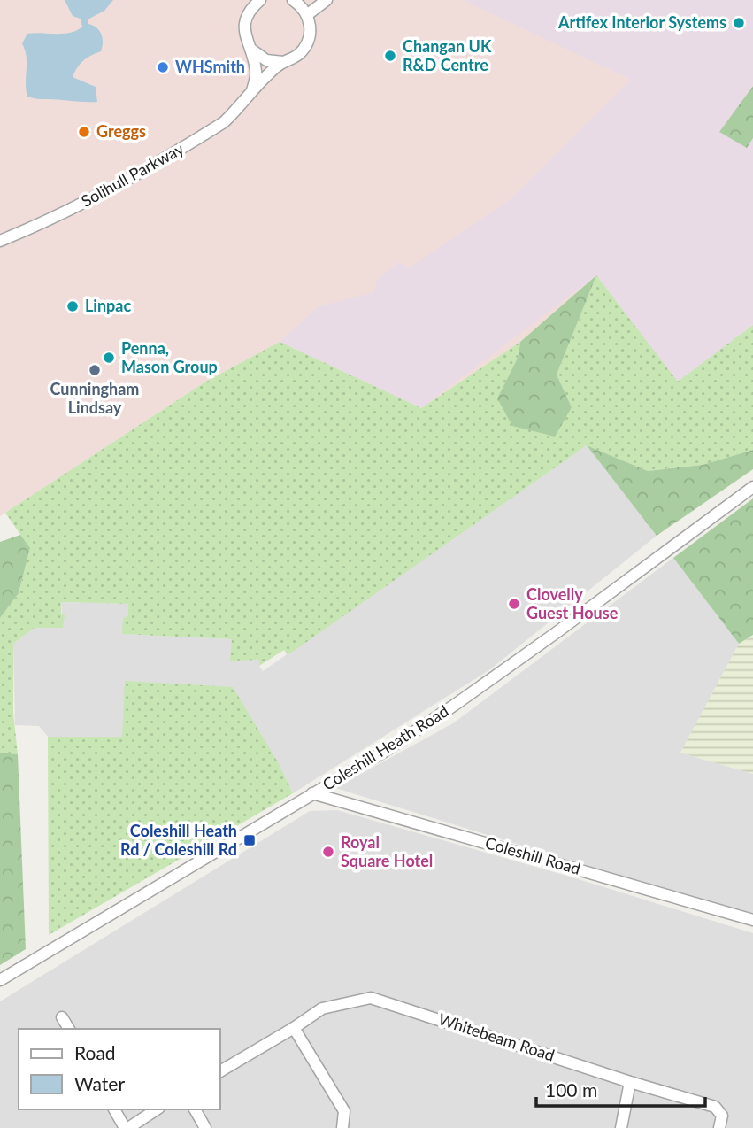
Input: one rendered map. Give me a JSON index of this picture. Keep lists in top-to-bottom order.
{
  "streets": {
    "street": [
      "Solihull Parkway",
      "Coleshill Heath Road",
      "Coleshill Road",
      "Whitebeam Road"
    ]
  },
  "crossings": [
    ["Coleshill Heath Road", "Coleshill Road"]
  ],
  "places": {
    "other": [
      "Artifex Interior Systems",
      "Changan UK R&D Centre",
      "WHSmith",
      "Greggs",
      "Linpac",
      "Penna, Mason Group",
      "Cunningham Lindsay",
      "Clovelly Guest House",
      "Royal Square Hotel"
    ],
    "transit": ["Coleshill Heath Rd / Coleshill Rd"]
  },
  "legend": ["Road", "Water"],
  "scale_bar": "100 m"
}
